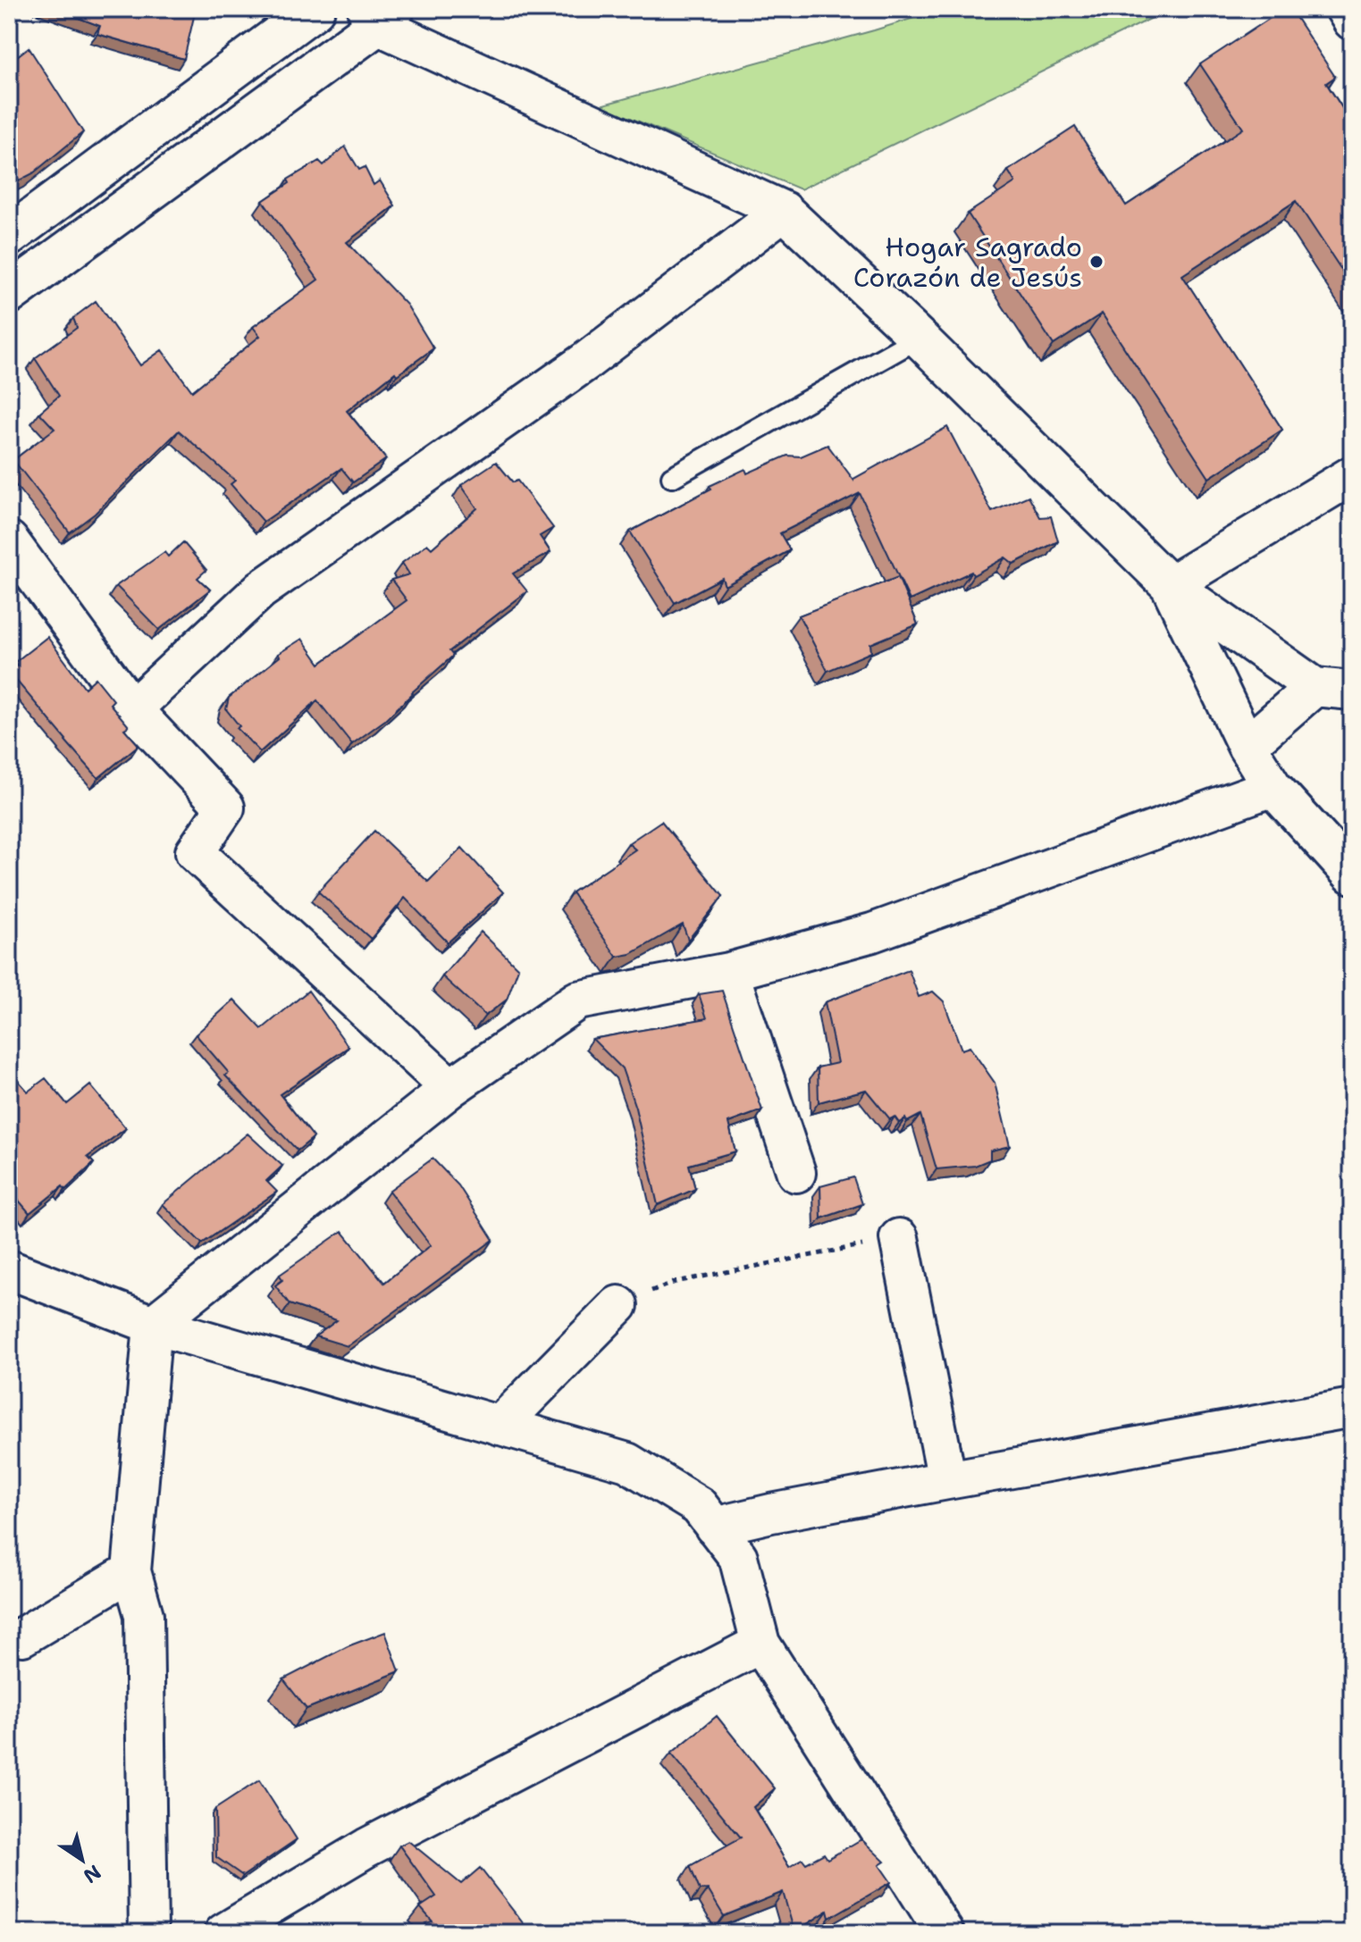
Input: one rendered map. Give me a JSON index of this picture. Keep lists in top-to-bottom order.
{
  "places": ["Hogar Sagrado Corazón de Jesús"],
  "north": "bottom right"
}
